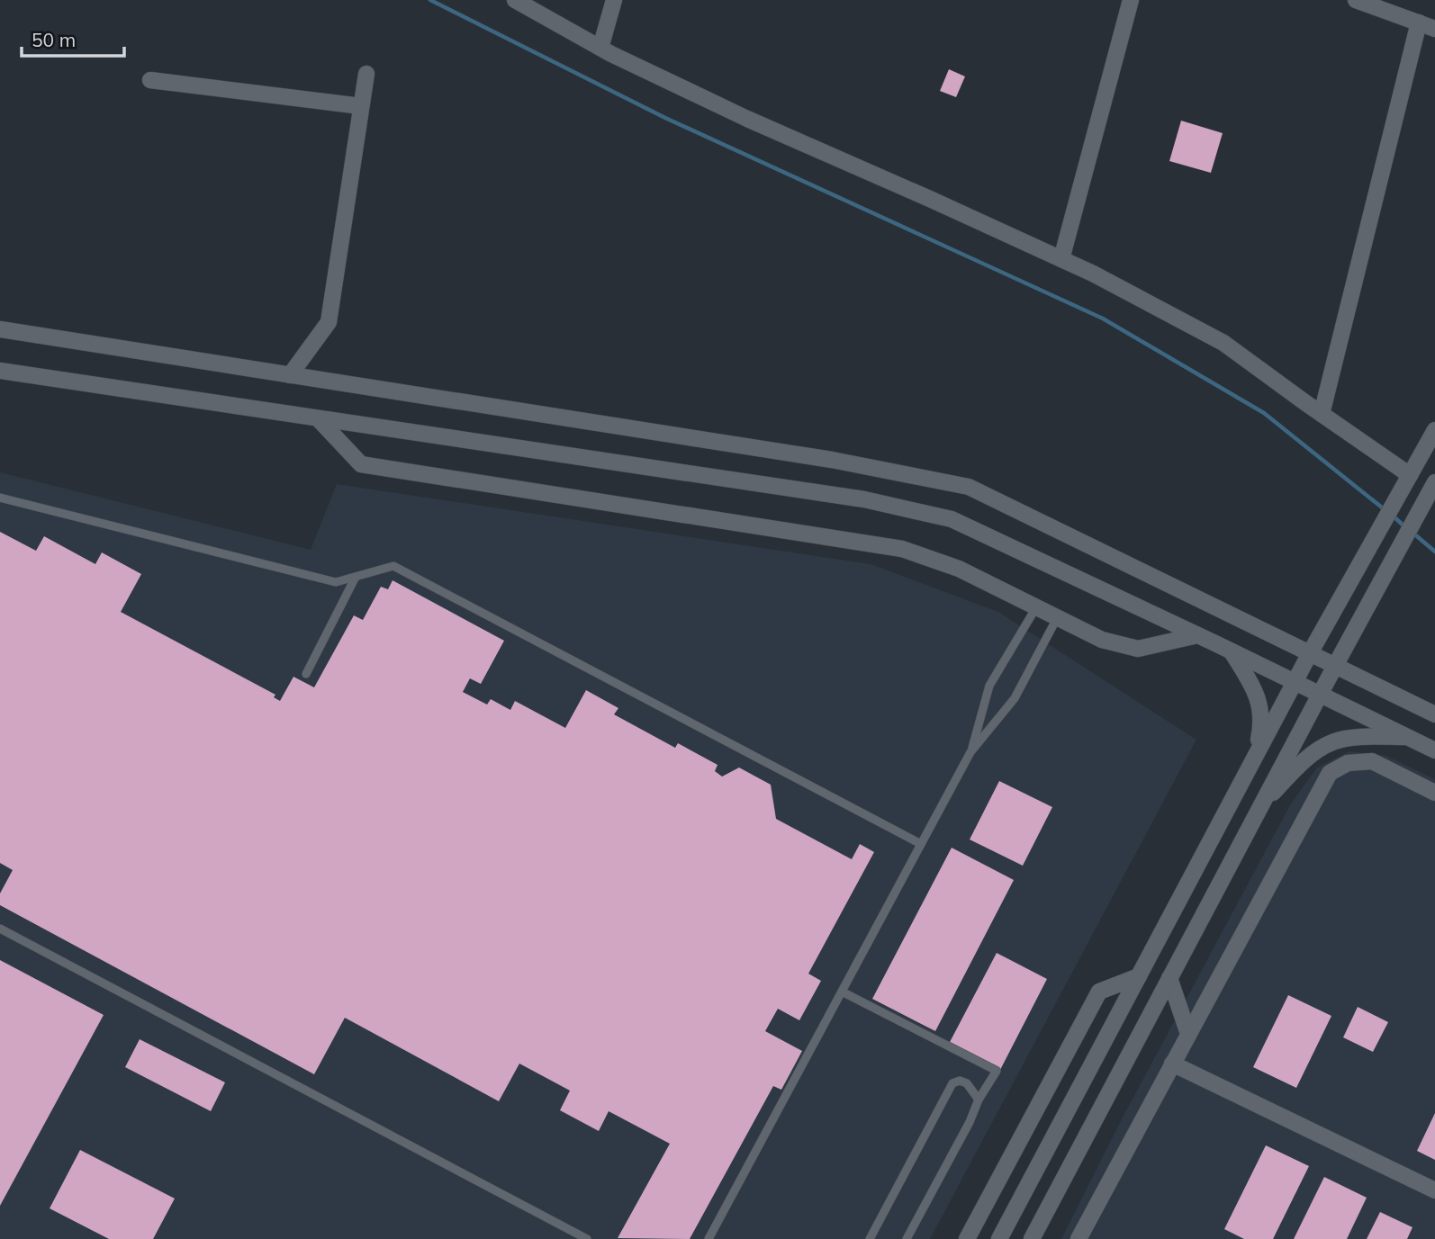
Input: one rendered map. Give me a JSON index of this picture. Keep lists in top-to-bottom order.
{
  "scale_bar": "50 m"
}
